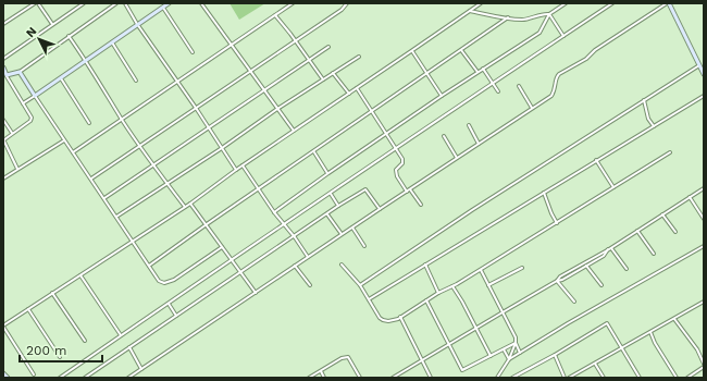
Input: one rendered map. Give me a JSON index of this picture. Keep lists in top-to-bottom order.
{
  "scale_bar": "200 m",
  "north": "top left"
}
